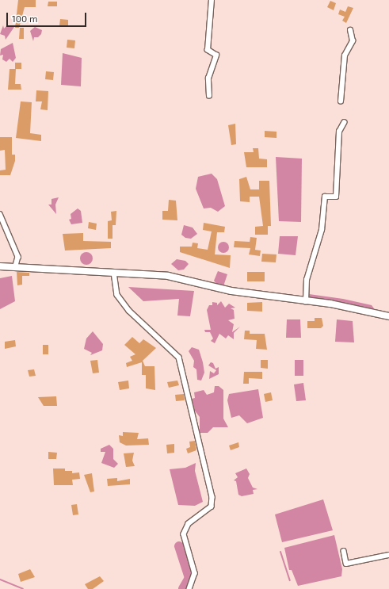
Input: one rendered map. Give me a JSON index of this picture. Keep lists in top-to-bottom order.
{
  "scale_bar": "100 m"
}
